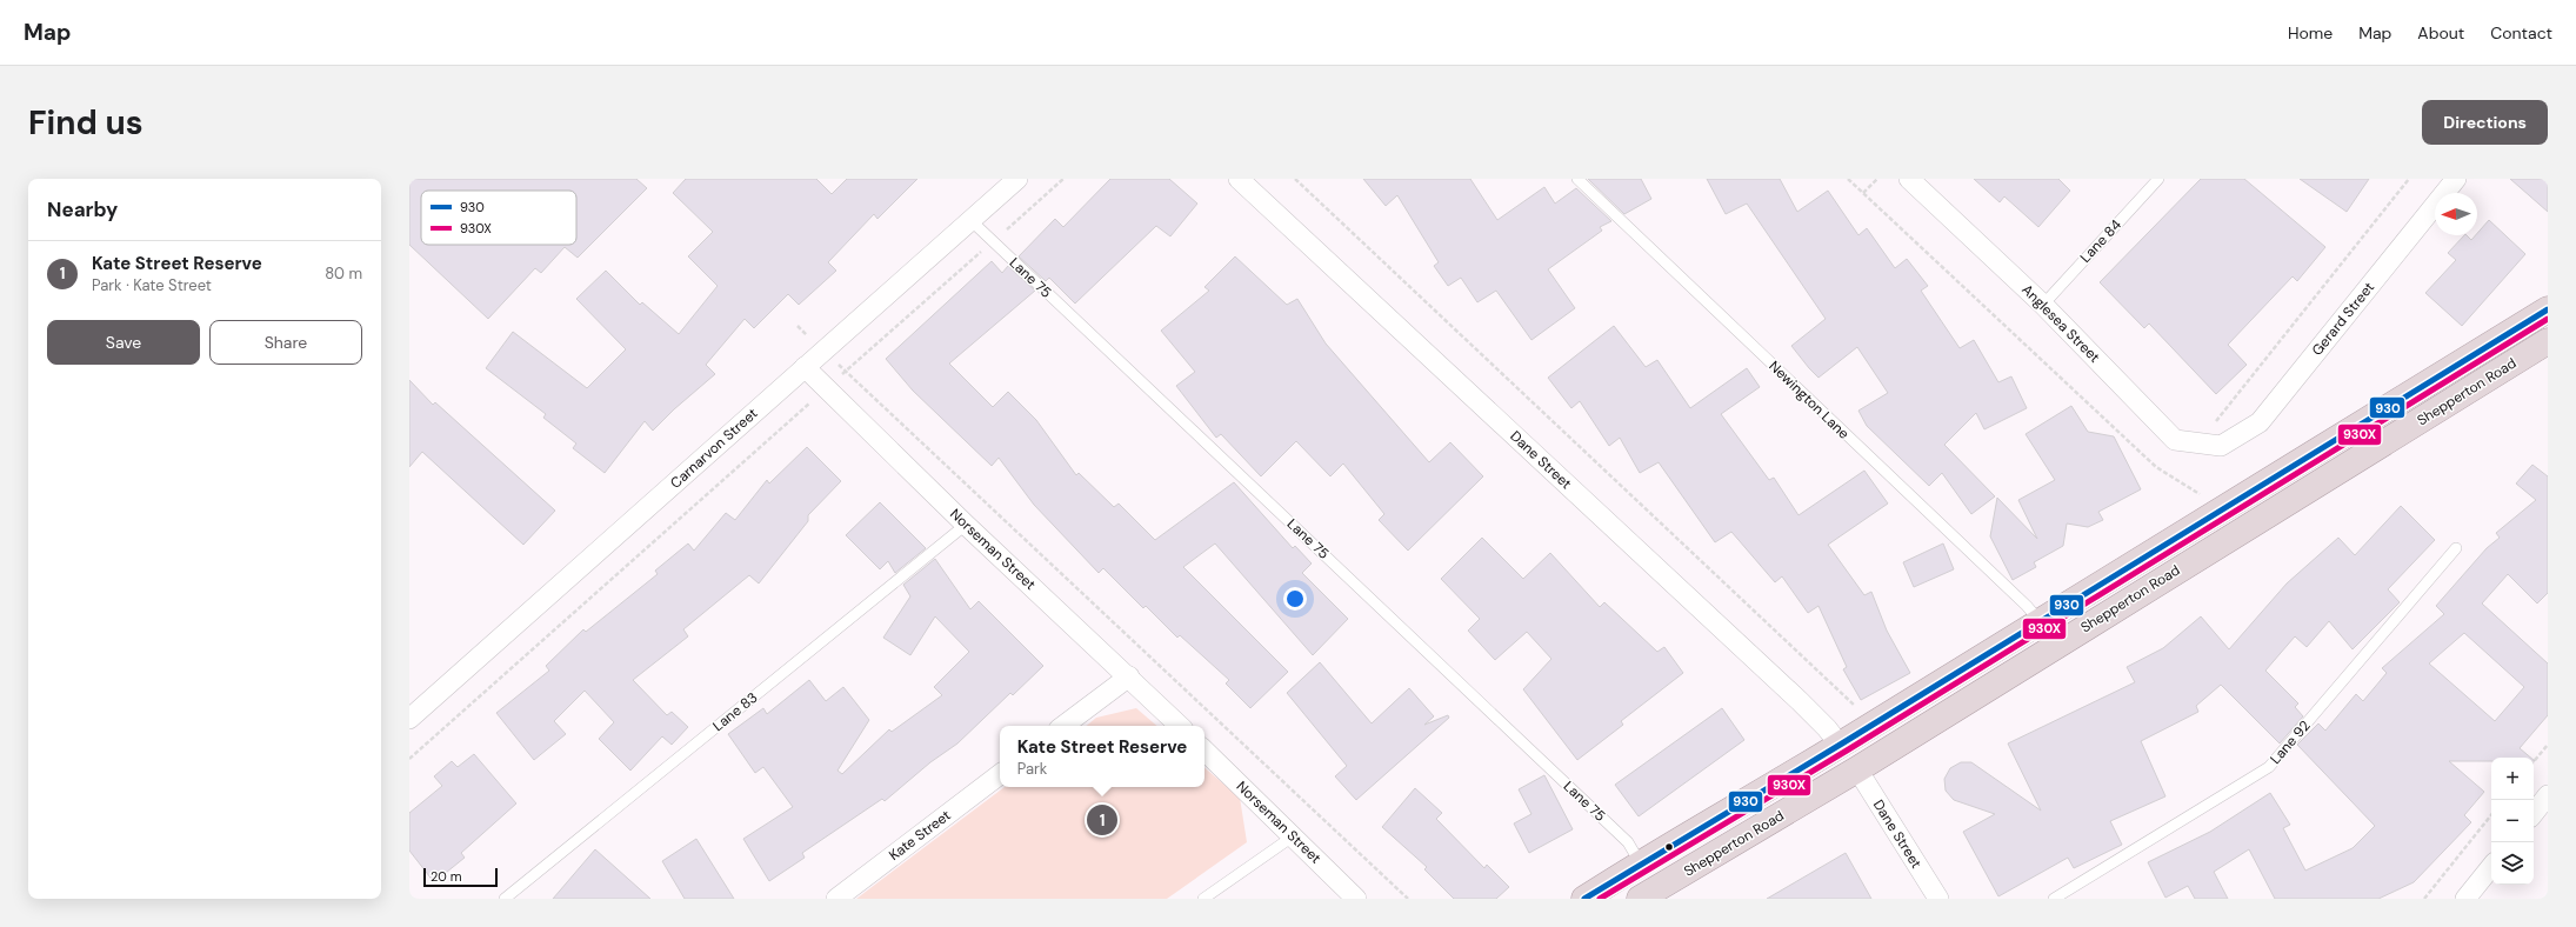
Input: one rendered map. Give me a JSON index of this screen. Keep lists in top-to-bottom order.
{
  "streets": {
    "highway": ["Shepperton Road"],
    "street": [
      "Gerard Street",
      "Anglesea Street",
      "Carnarvon Street",
      "Dane Street",
      "Norseman Street",
      "Kate Street"
    ],
    "lane": [
      "Lane 84",
      "Lane 75",
      "Newington Lane",
      "Lane 83",
      "Lane 92"
    ]
  },
  "crossings": [
    ["Lane 84", "Anglesea Street"],
    ["Lane 75", "Shepperton Road"],
    ["Lane 75", "Carnarvon Street"],
    ["Gerard Street", "Anglesea Street"],
    ["Shepperton Road", "Newington Lane"],
    ["Shepperton Road", "Dane Street"],
    ["Carnarvon Street", "Norseman Street"],
    ["Norseman Street", "Lane 83"]
  ],
  "lines": ["transit line 930", "transit line 930X"],
  "legend": ["930", "930X"],
  "scale_bar": "20 m",
  "north": "left",
  "page": {
    "header": "Map",
    "nav": [
      "Home",
      "Map",
      "About",
      "Contact"
    ],
    "buttons": [
      "Directions",
      ["Save", "Share"]
    ],
    "title": "Find us",
    "heading": "Nearby",
    "list": [
      {
        "mark": "1",
        "name": "Kate Street Reserve",
        "note": "Park · Kate Street",
        "value": "80 m"
      }
    ],
    "popup": ["Kate Street Reserve", "Park"],
    "map_buttons": ["+", "−"],
    "pins": "1",
    "scale": "20 m"
  }
}
